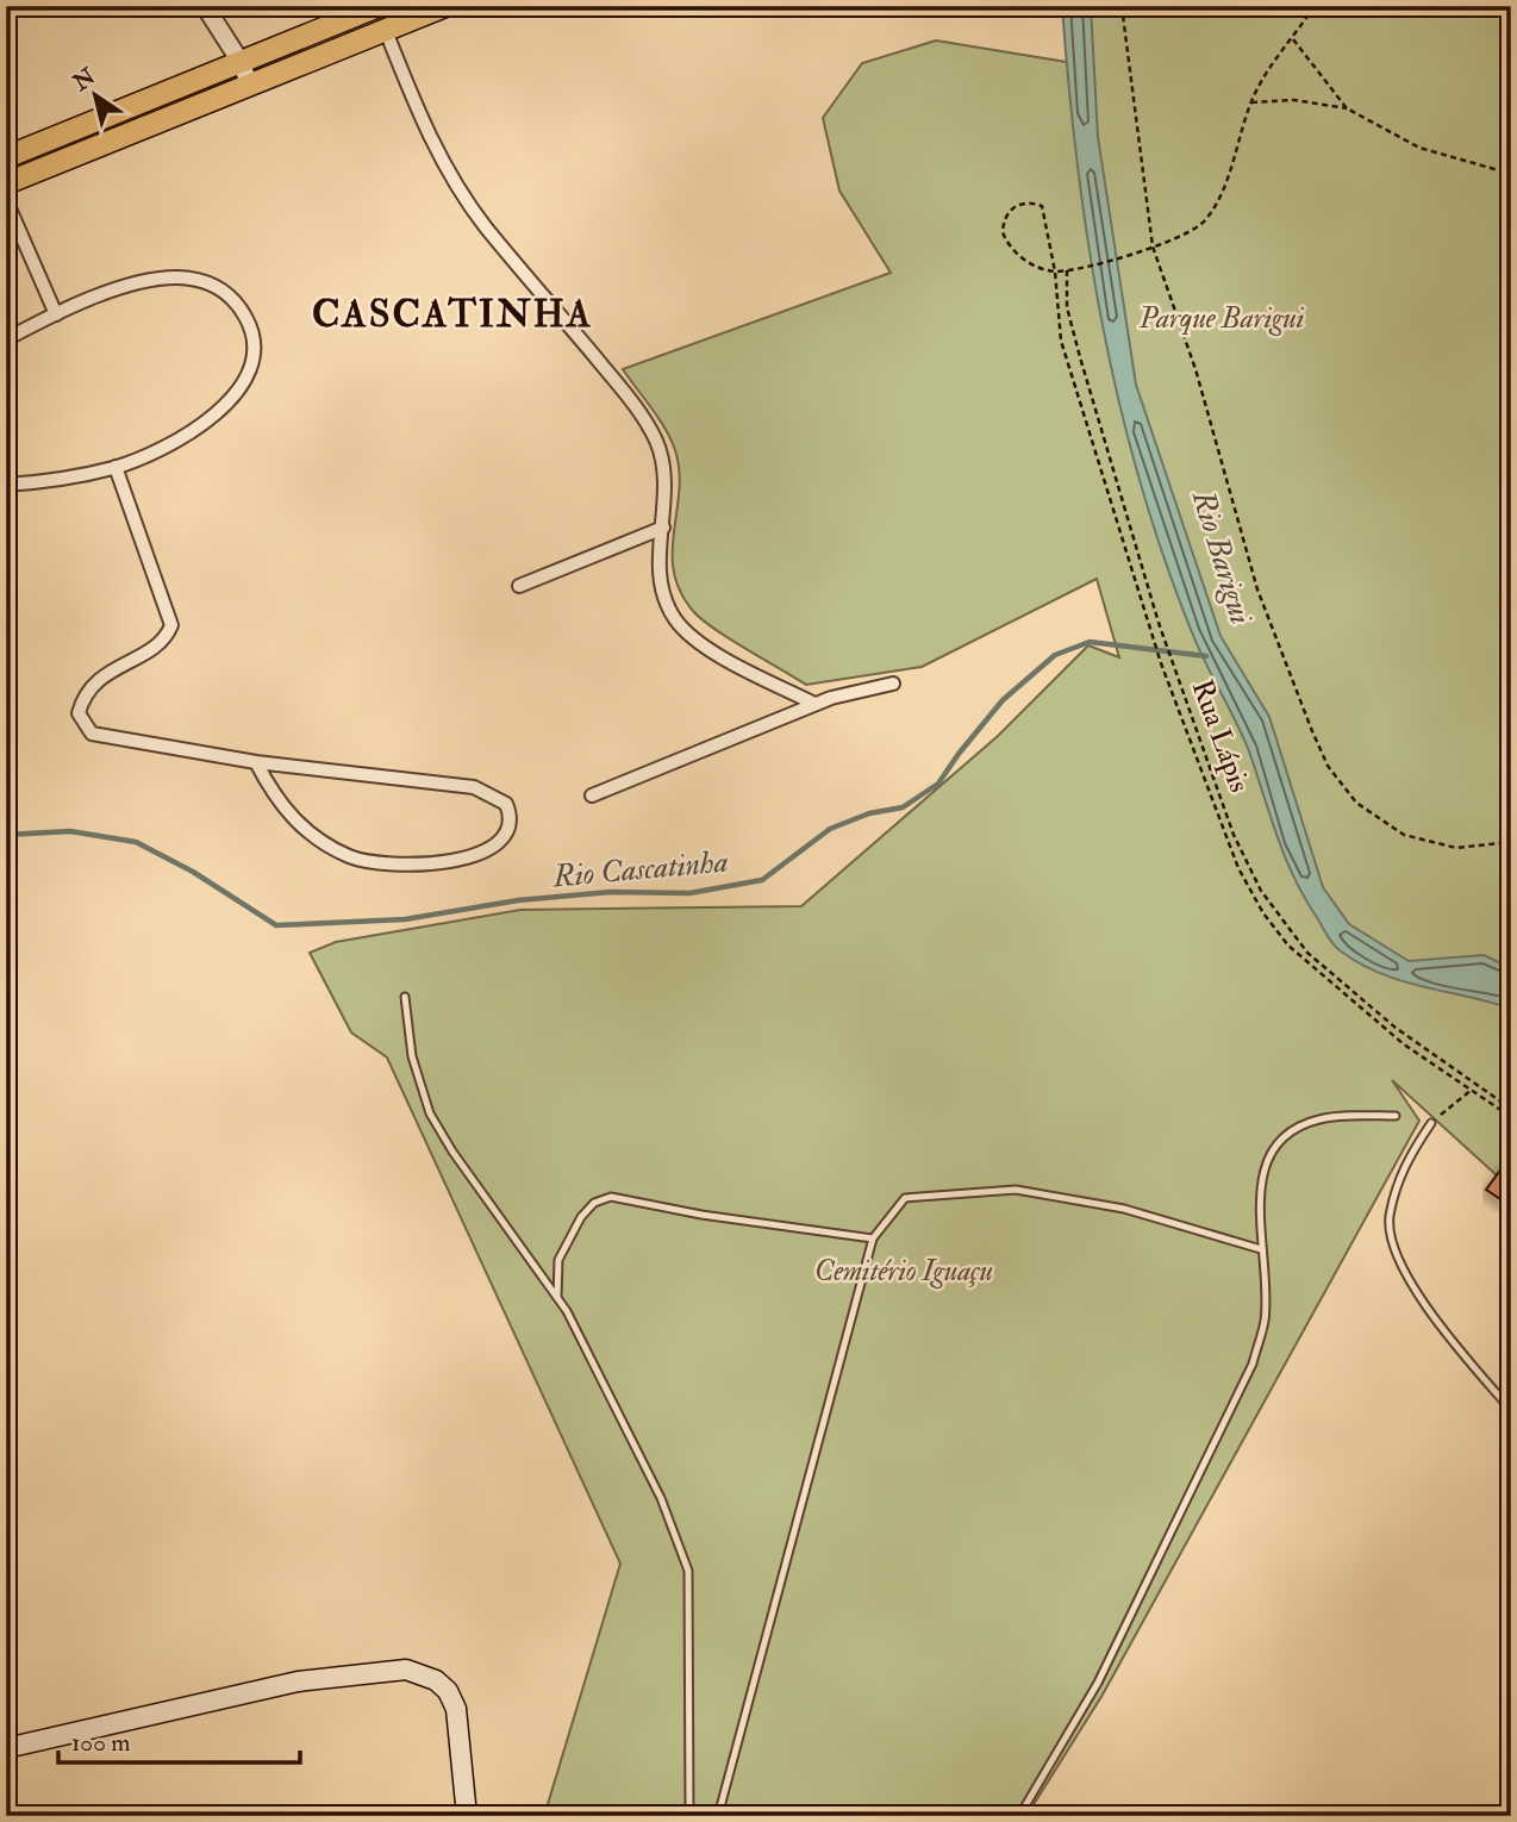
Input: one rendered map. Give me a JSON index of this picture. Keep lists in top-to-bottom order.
{
  "streets": {
    "path": ["Rua Lápis"]
  },
  "districts": ["CASCATINHA"],
  "water": ["Rio Barigui", "Rio Cascatinha"],
  "parks": ["Parque Barigui", "Cemitério Iguaçu"],
  "scale_bar": "100 m",
  "north": "top left"
}
